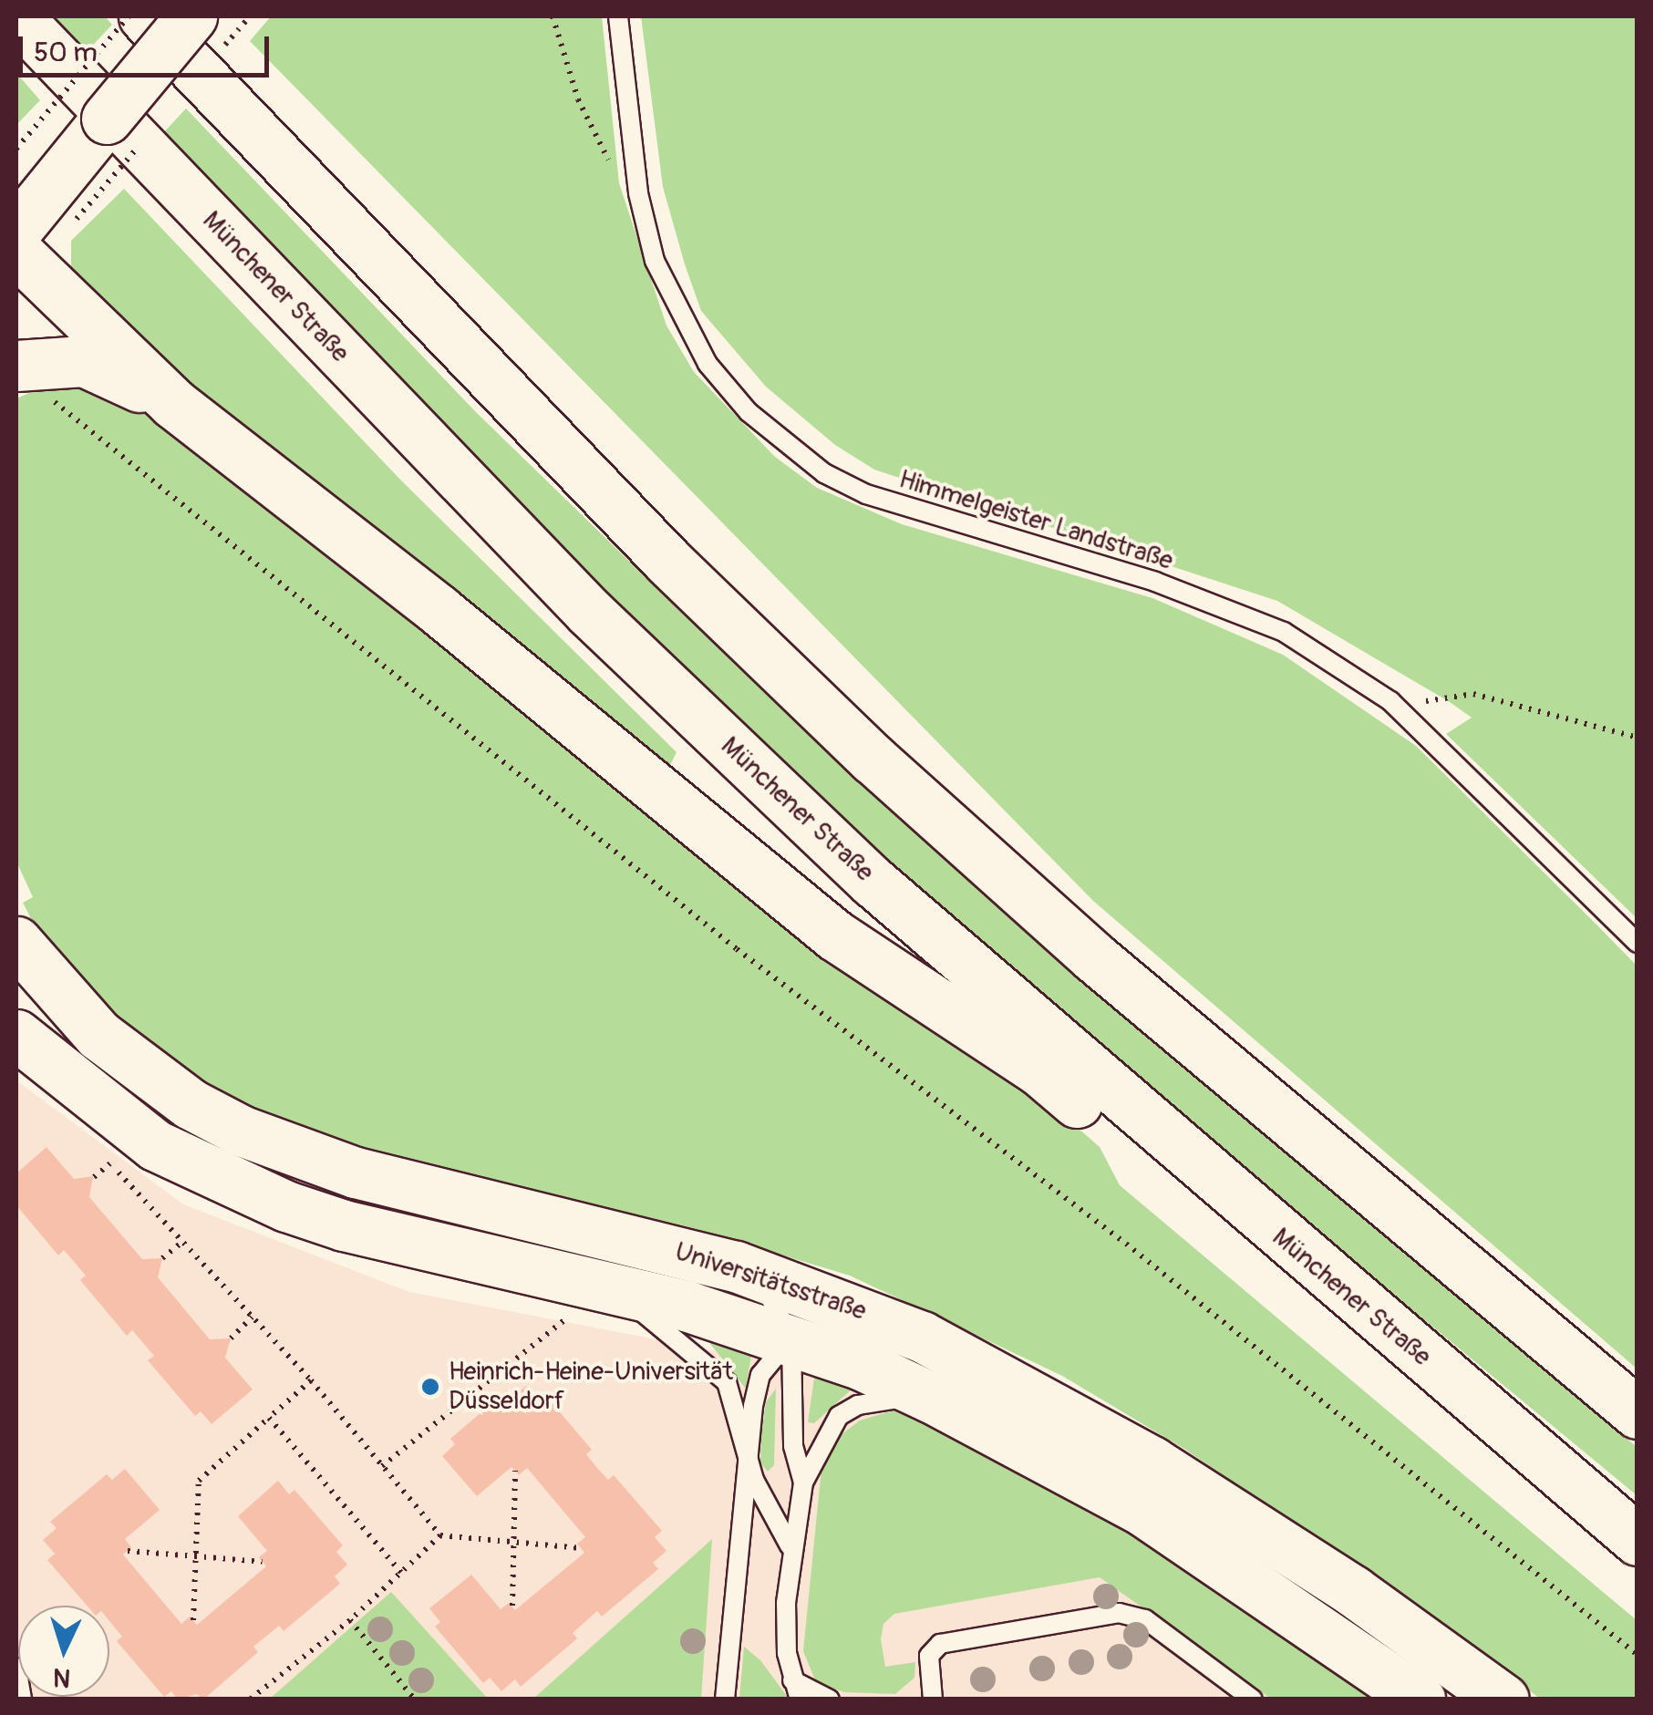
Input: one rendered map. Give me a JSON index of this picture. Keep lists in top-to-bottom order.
{
  "streets": {
    "main road": ["Münchener Straße", "Universitätsstraße"],
    "lane": ["Himmelgeister Landstraße"]
  },
  "places": ["Heinrich-Heine-Universität Düsseldorf"],
  "scale_bar": "50 m",
  "north": "bottom"
}
